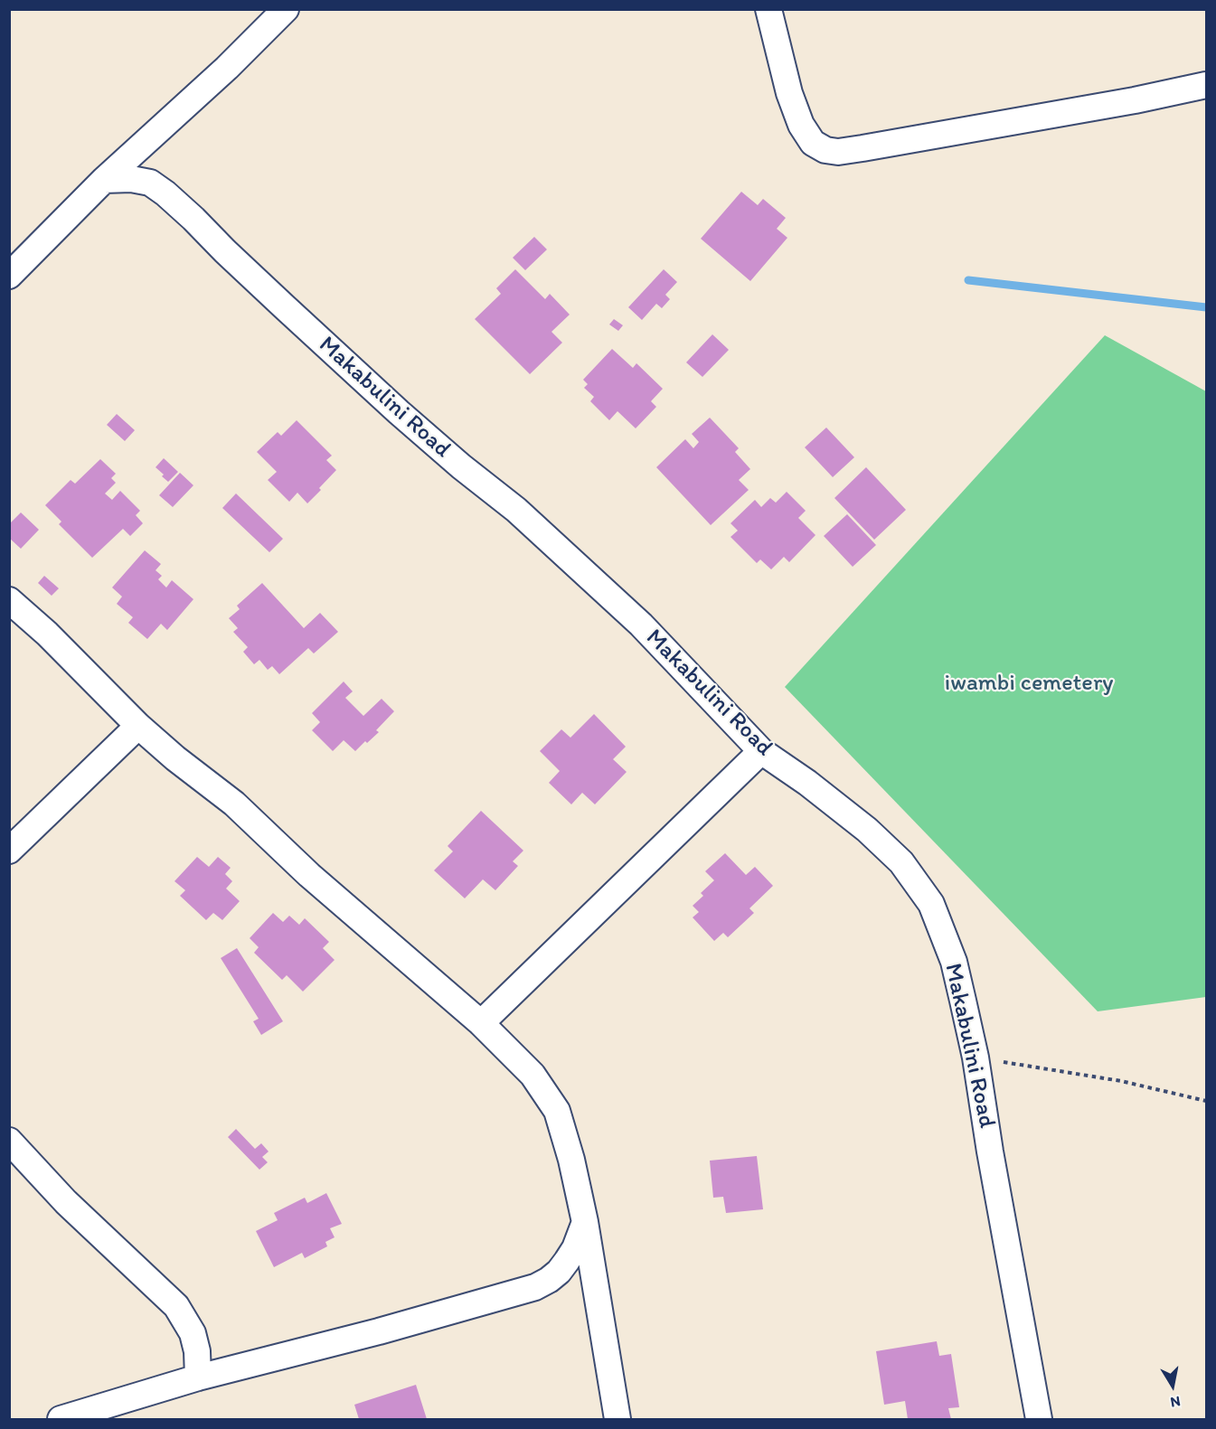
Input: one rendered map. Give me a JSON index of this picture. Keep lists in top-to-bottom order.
{
  "streets": {
    "street": ["Makabulini Road"]
  },
  "parks": ["iwambi cemetery"],
  "north": "bottom"
}
